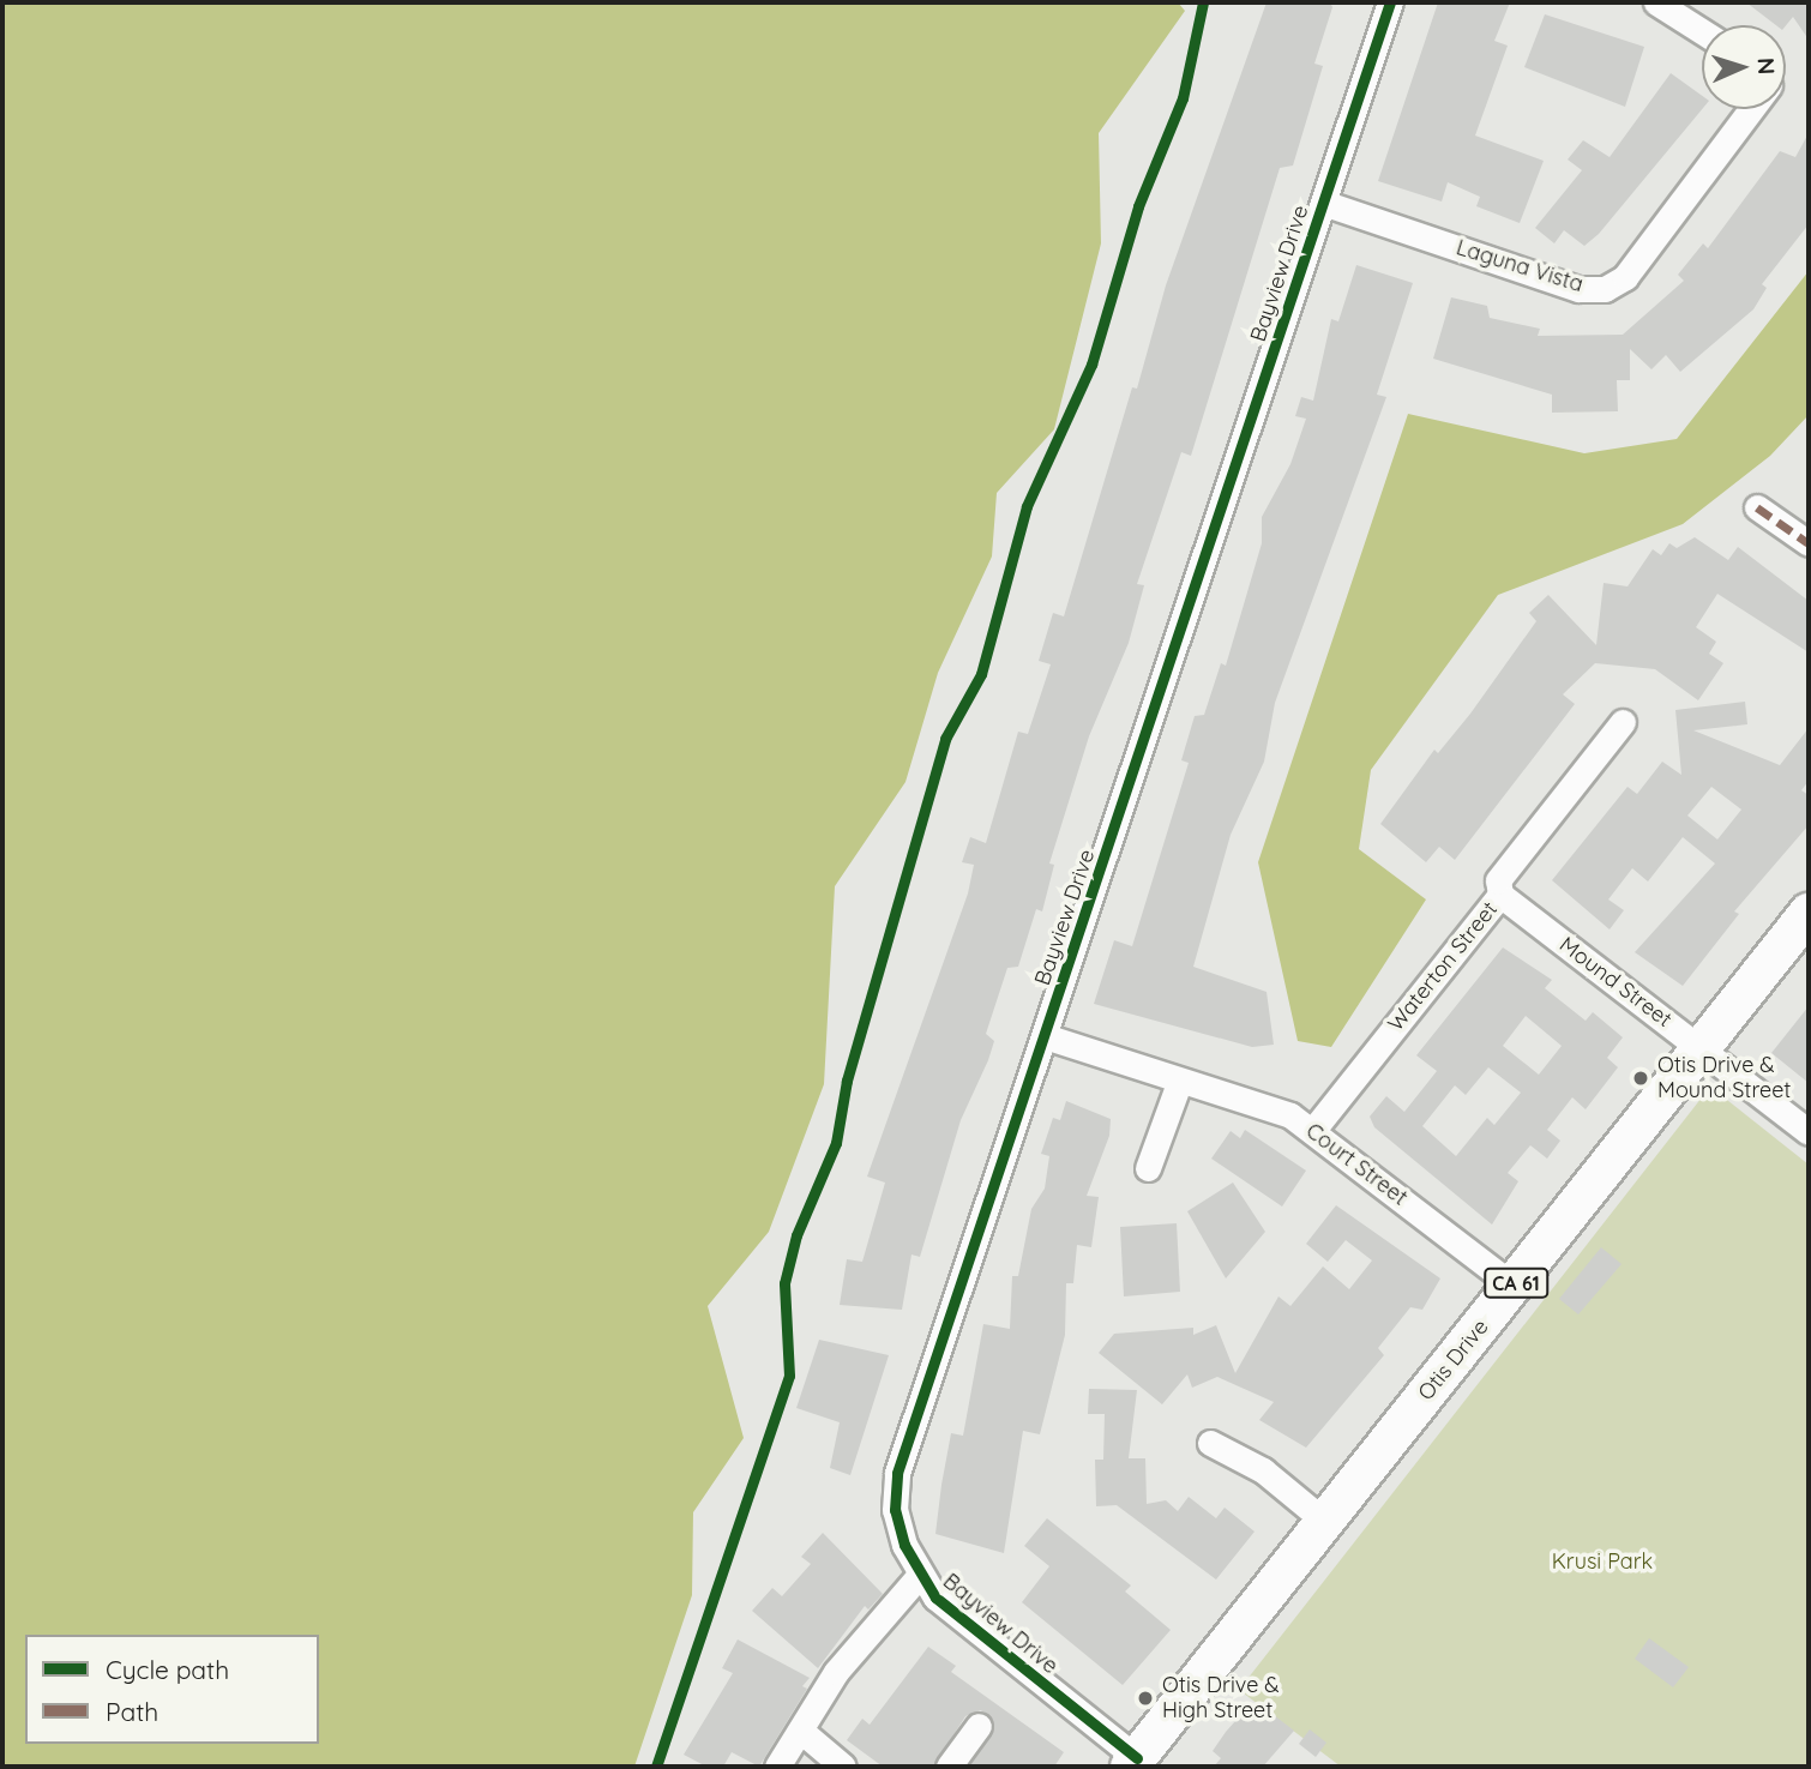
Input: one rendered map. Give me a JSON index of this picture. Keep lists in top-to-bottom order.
{
  "streets": {
    "main road": ["CA 61", "Otis Drive"],
    "street": [
      "Laguna Vista",
      "Bayview Drive",
      "Waterton Street",
      "Mound Street",
      "Court Street"
    ]
  },
  "crossings": [
    ["Laguna Vista", "Bayview Drive"],
    ["Bayview Drive", "Court Street"],
    ["Bayview Drive", "Otis Drive"],
    ["Waterton Street", "Mound Street"],
    ["Waterton Street", "Court Street"],
    ["Mound Street", "Otis Drive"],
    ["Court Street", "Otis Drive"]
  ],
  "parks": ["Krusi Park"],
  "places": ["Otis Drive & Mound Street", "Otis Drive & High Street"],
  "legend": ["Cycle path", "Path"],
  "north": "right"
}
